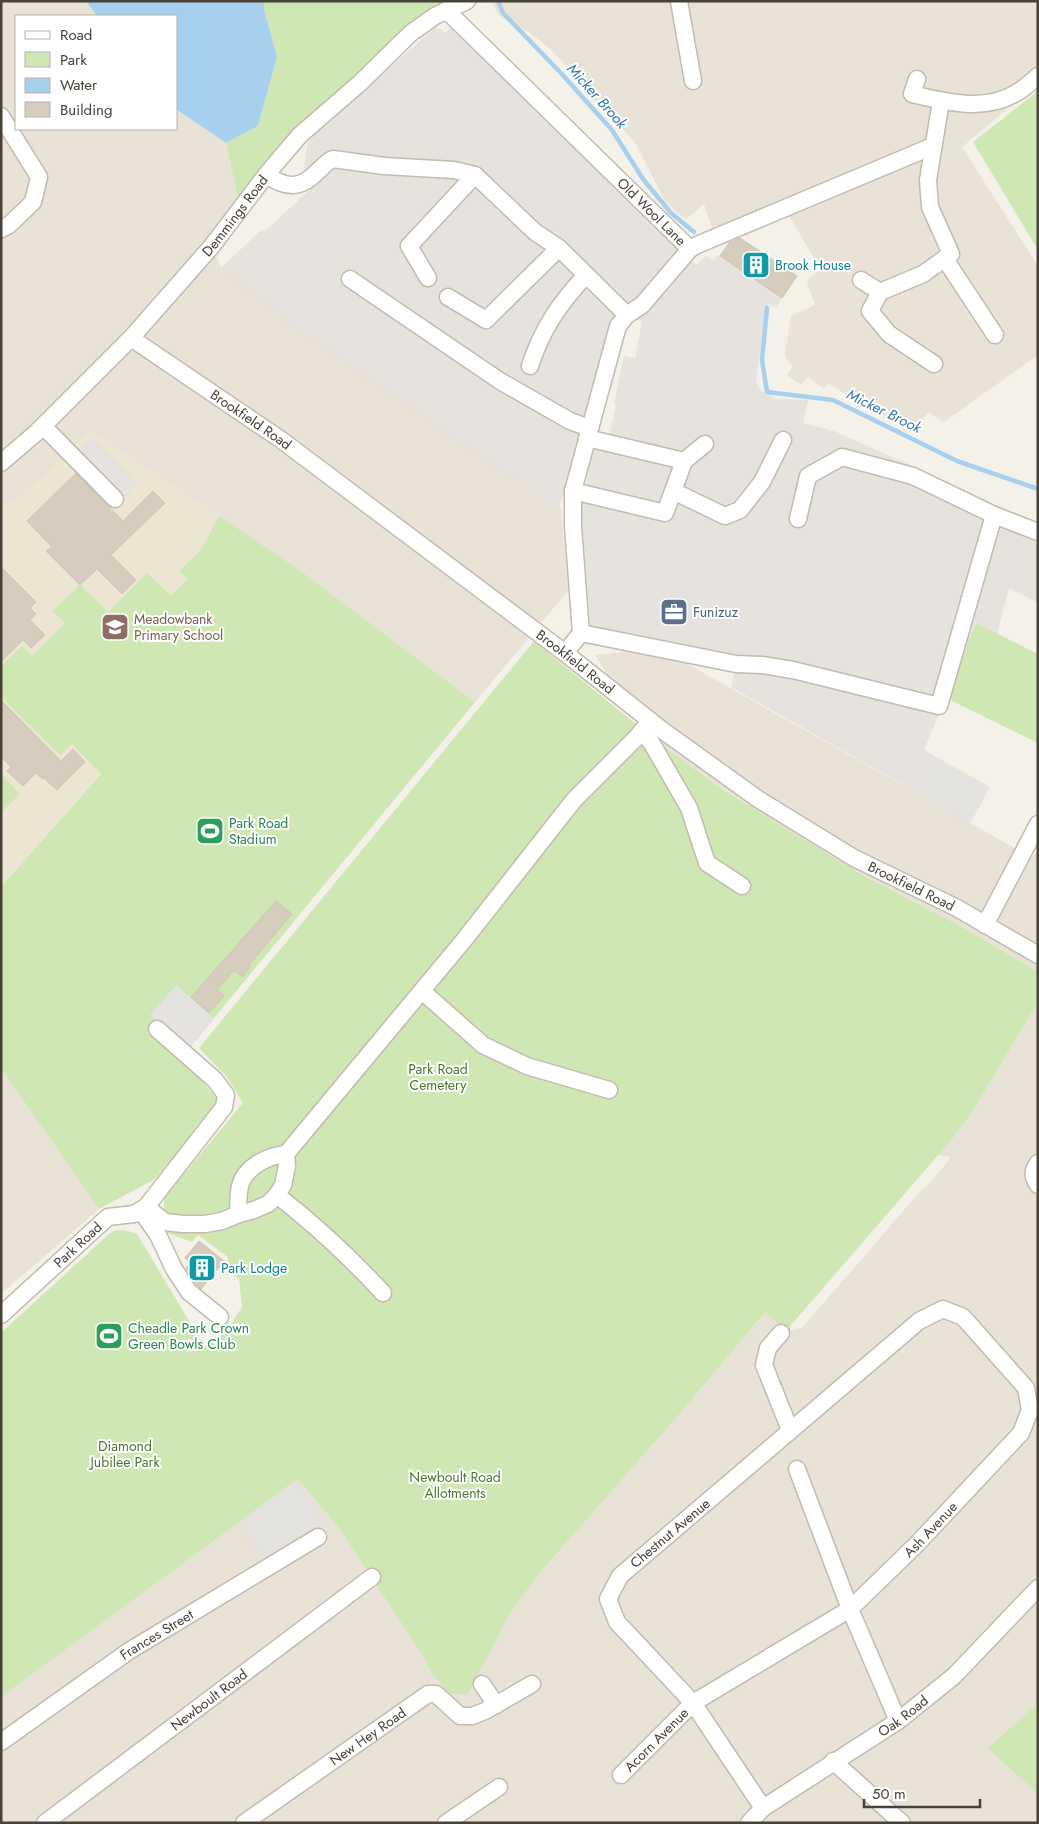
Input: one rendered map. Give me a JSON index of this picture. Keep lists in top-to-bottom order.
{
  "streets": {
    "street": [
      "Old Wool Lane",
      "Demmings Road",
      "Brookfield Road",
      "Park Road",
      "Ash Avenue",
      "Chestnut Avenue",
      "Frances Street",
      "Newboult Road",
      "Oak Road",
      "New Hey Road",
      "Acorn Avenue"
    ]
  },
  "crossings": [
    ["Old Wool Lane", "Demmings Road"],
    ["Demmings Road", "Brookfield Road"],
    ["Ash Avenue", "Chestnut Avenue"],
    ["Ash Avenue", "Acorn Avenue"],
    ["Chestnut Avenue", "Oak Road"],
    ["Chestnut Avenue", "Acorn Avenue"]
  ],
  "water": ["Micker Brook"],
  "parks": ["Park Road Cemetery", "Diamond Jubilee Park", "Newboult Road Allotments"],
  "places": {
    "building": ["Brook House", "Park Lodge"],
    "office": ["Funizuz"],
    "school or university": ["Meadowbank Primary School"],
    "sports": ["Park Road Stadium", "Cheadle Park Crown Green Bowls Club"]
  },
  "legend": [
    "Road",
    "Park",
    "Water",
    "Building"
  ],
  "scale_bar": "50 m"
}
